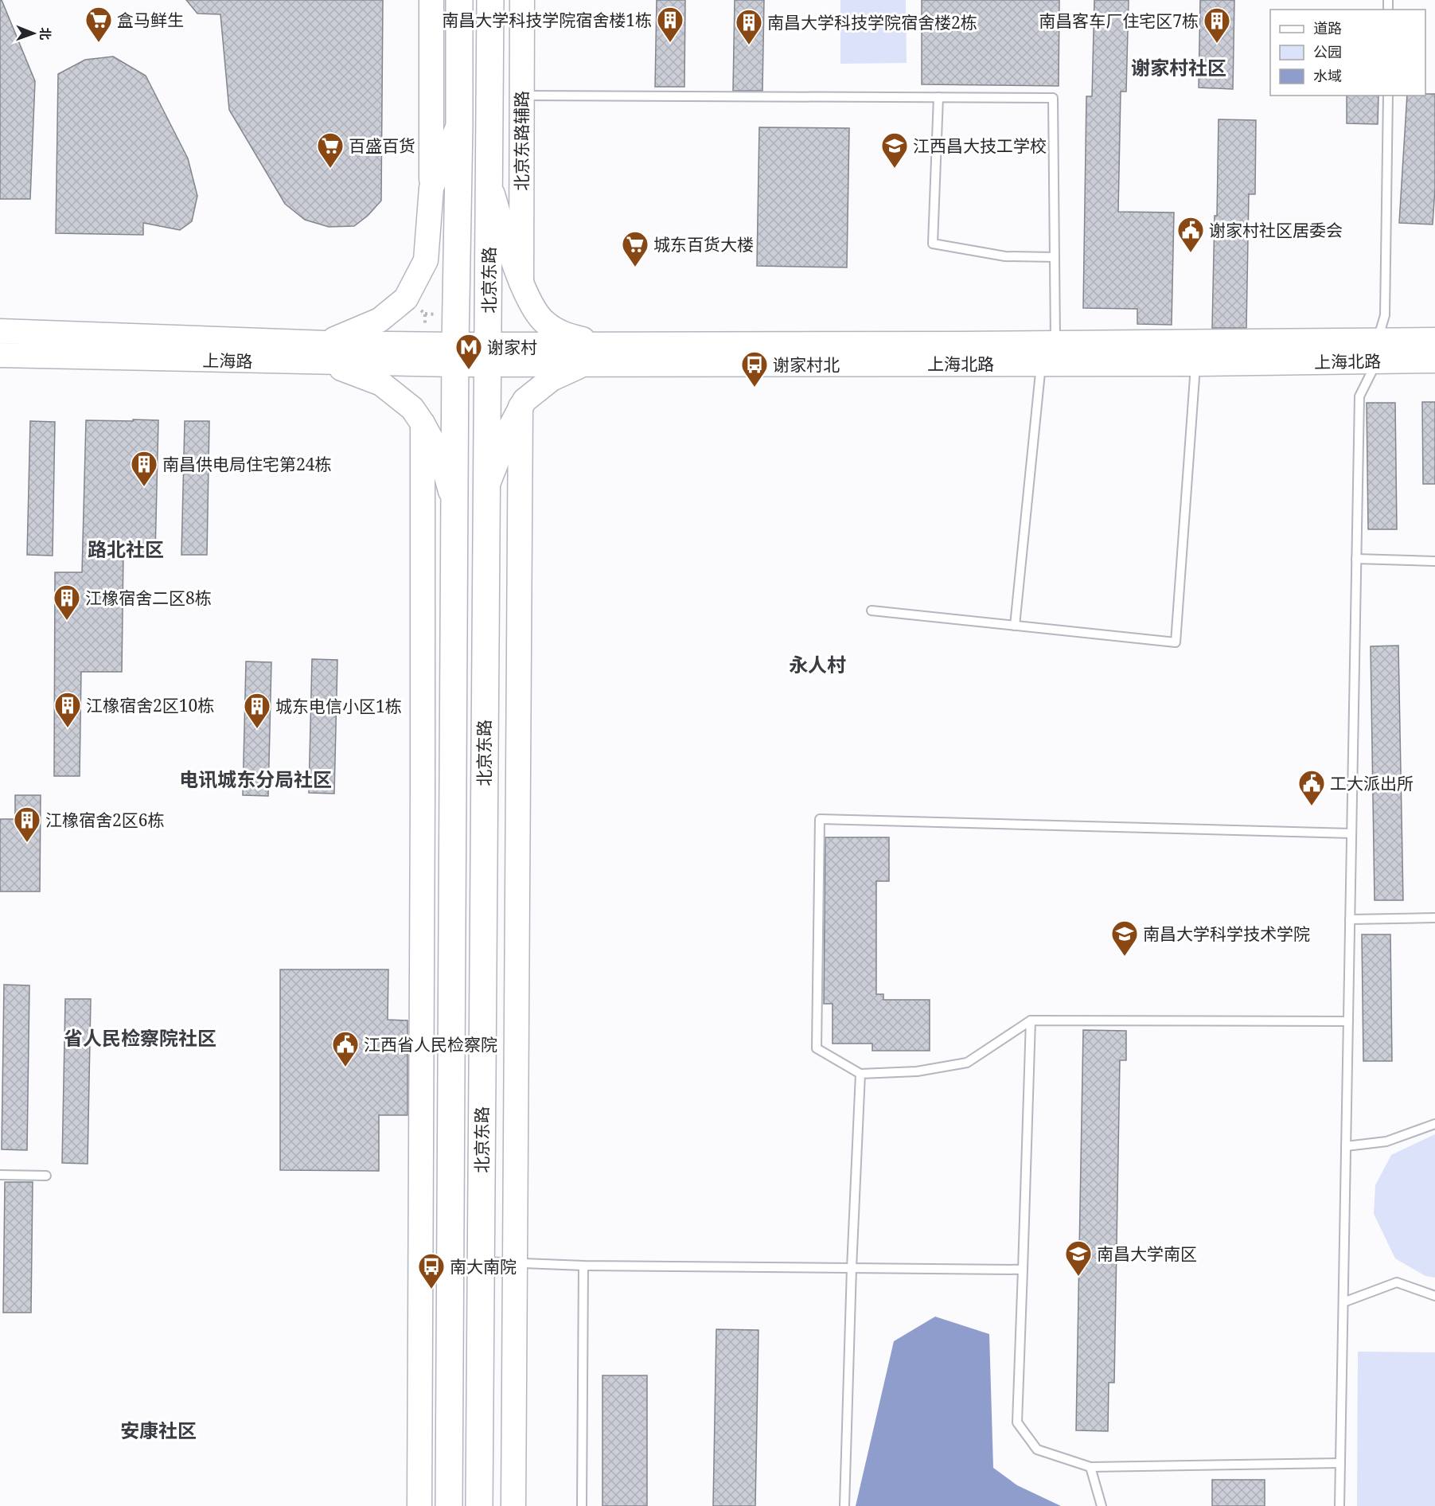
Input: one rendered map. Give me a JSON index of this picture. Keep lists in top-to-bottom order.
{
  "streets": {
    "main road": [
      "北京东路辅路",
      "北京东路",
      "上海路",
      "上海北路"
    ]
  },
  "crossings": [
    ["北京东路", "上海路"],
    ["北京东路", "上海北路"],
    ["上海路", "上海北路"]
  ],
  "districts": [
    "谢家村社区",
    "路北社区",
    "永人村",
    "电讯城东分局社区",
    "省人民检察院社区",
    "安康社区"
  ],
  "places": {
    "supermarket": ["盒马鲜生", "百盛百货", "城东百货大楼"],
    "building": [
      "南昌大学科技学院宿舍楼1栋",
      "南昌客车厂住宅区7栋",
      "南昌大学科技学院宿舍楼2栋",
      "南昌供电局住宅第24栋",
      "江橡宿舍二区8栋",
      "江橡宿舍2区10栋",
      "城东电信小区1栋",
      "江橡宿舍2区6栋"
    ],
    "school or university": ["江西昌大技工学校", "南昌大学科学技术学院", "南昌大学南区"],
    "public building": ["谢家村社区居委会", "工大派出所", "江西省人民检察院"],
    "metro station": ["谢家村"],
    "bus stop": ["谢家村北", "南大南院"]
  },
  "legend": ["道路", "公园", "水域"],
  "north": "right"
}
